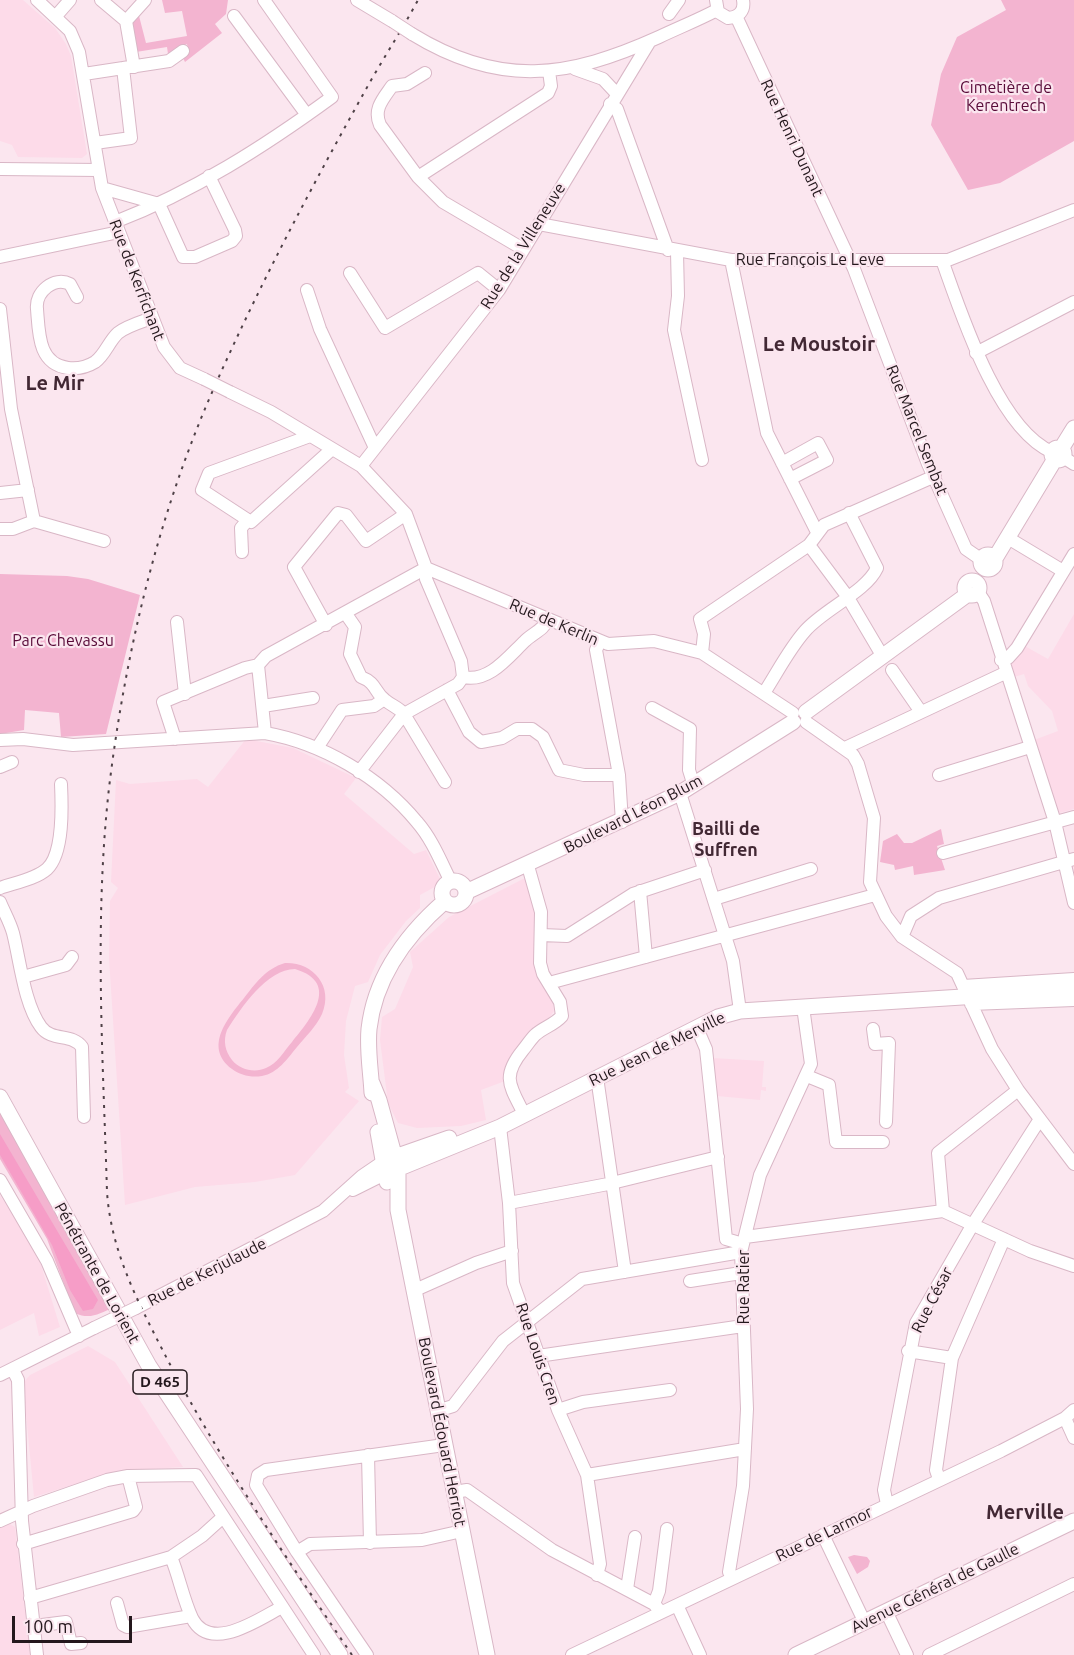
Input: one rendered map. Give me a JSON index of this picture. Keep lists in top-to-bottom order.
{
  "streets": {
    "main road": [
      "Boulevard Léon Blum",
      "Rue Jean de Merville",
      "Rue de Kerjulaude",
      "Pénétrante de Lorient",
      "D 465",
      "Boulevard Édouard Herriot",
      "Avenue Général de Gaulle"
    ],
    "street": [
      "Rue Henri Dunant",
      "Rue de la Villeneuve",
      "Rue François Le Leve",
      "Rue de Kerfichant",
      "Rue Marcel Sembat",
      "Rue de Kerlin",
      "Rue Ratier",
      "Rue César",
      "Rue Louis Cren",
      "Rue de Larmor"
    ]
  },
  "crossings": [
    ["Rue Henri Dunant", "Rue François Le Leve"],
    ["Rue Henri Dunant", "Rue Marcel Sembat"],
    ["Rue de la Villeneuve", "Rue François Le Leve"],
    ["Rue de la Villeneuve", "Rue de Kerfichant"],
    ["Rue François Le Leve", "Rue Marcel Sembat"],
    ["Rue Marcel Sembat", "Boulevard Léon Blum"],
    ["Rue de Kerlin", "Boulevard Léon Blum"],
    ["Rue de Kerlin", "Rue Jean de Merville"],
    ["Rue de Kerlin", "Rue César"],
    ["Rue Jean de Merville", "Rue de Kerjulaude"],
    ["Rue Jean de Merville", "Rue Ratier"],
    ["Rue Jean de Merville", "Rue Louis Cren"],
    ["Rue de Kerjulaude", "Rue Louis Cren"],
    ["Rue de Kerjulaude", "Boulevard Édouard Herriot"],
    ["Rue Ratier", "Rue de Larmor"],
    ["Rue César", "Rue de Larmor"]
  ],
  "districts": [
    "Le Moustoir",
    "Le Mir",
    "Bailli de Suffren",
    "Merville"
  ],
  "parks": ["Cimetière de Kerentrech", "Parc Chevassu"],
  "scale_bar": "100 m"
}
